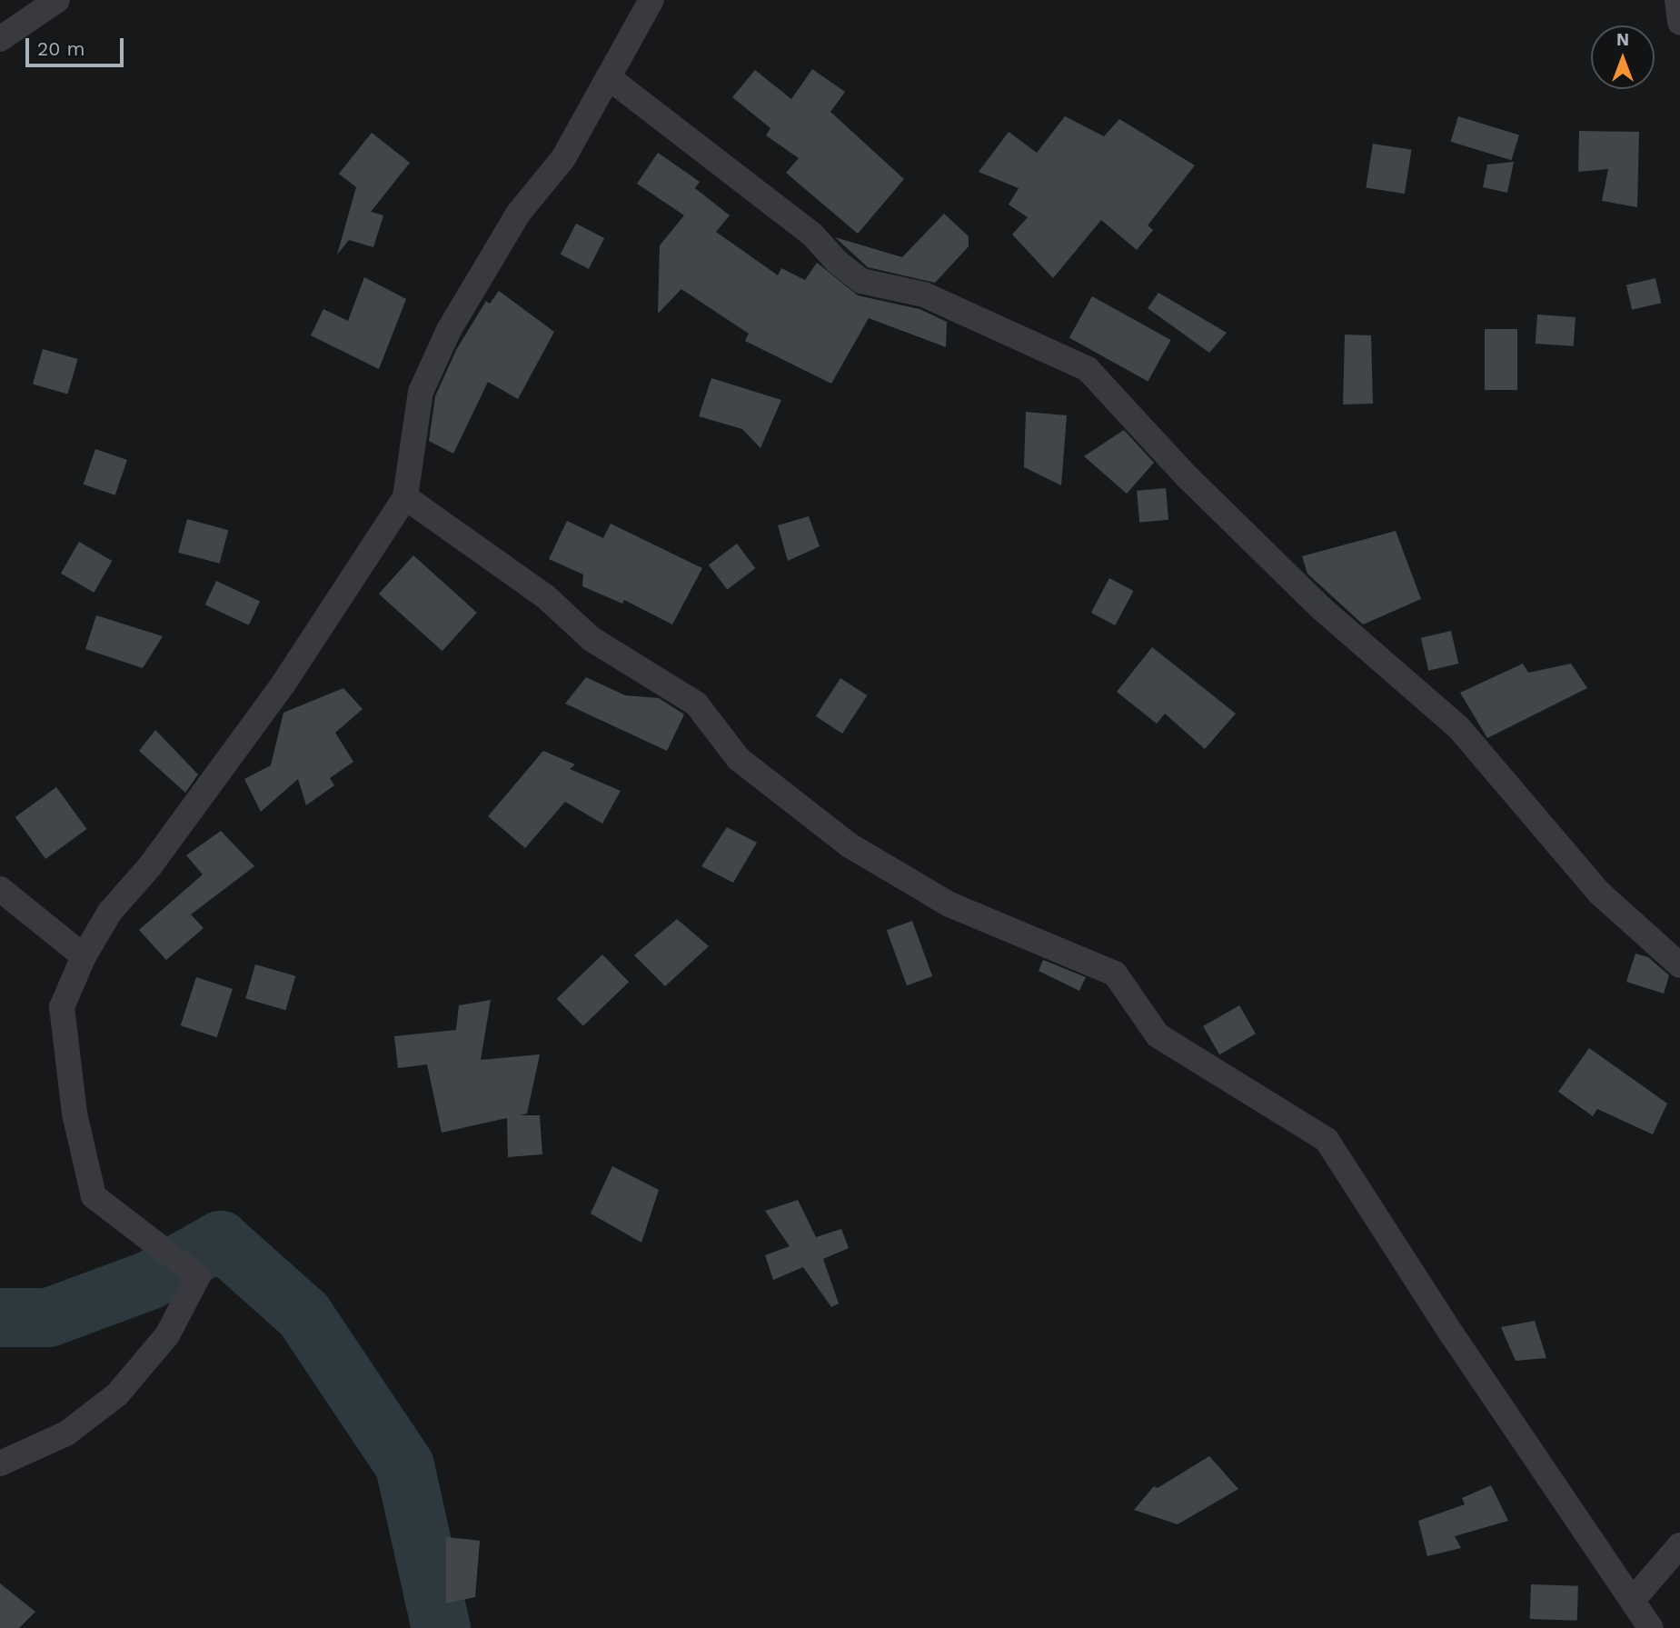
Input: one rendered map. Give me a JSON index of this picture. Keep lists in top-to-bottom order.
{
  "scale_bar": "20 m",
  "north": "top"
}
